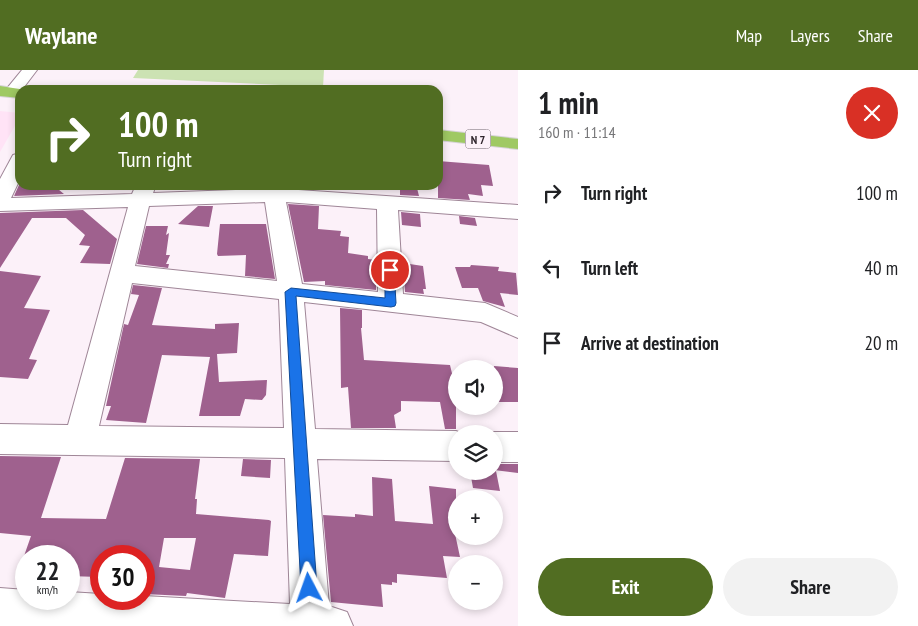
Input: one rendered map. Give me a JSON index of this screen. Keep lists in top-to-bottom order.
{
  "streets": {
    "highway": ["N 7"]
  },
  "page": {
    "header": "Waylane",
    "nav": ["Map", "Layers", "Share"],
    "heading": ["1 min", "160 m · 11:14"],
    "turn": ["100 m", "Turn right"],
    "list": [
      {
        "name": "Turn right",
        "value": "100 m"
      },
      {
        "name": "Turn left",
        "value": "40 m"
      },
      {
        "name": "Arrive at destination",
        "value": "20 m"
      }
    ],
    "map_buttons": ["+", "−"],
    "speed": "22 km/h",
    "limit": "30",
    "buttons": ["Exit", "Share"]
  }
}
